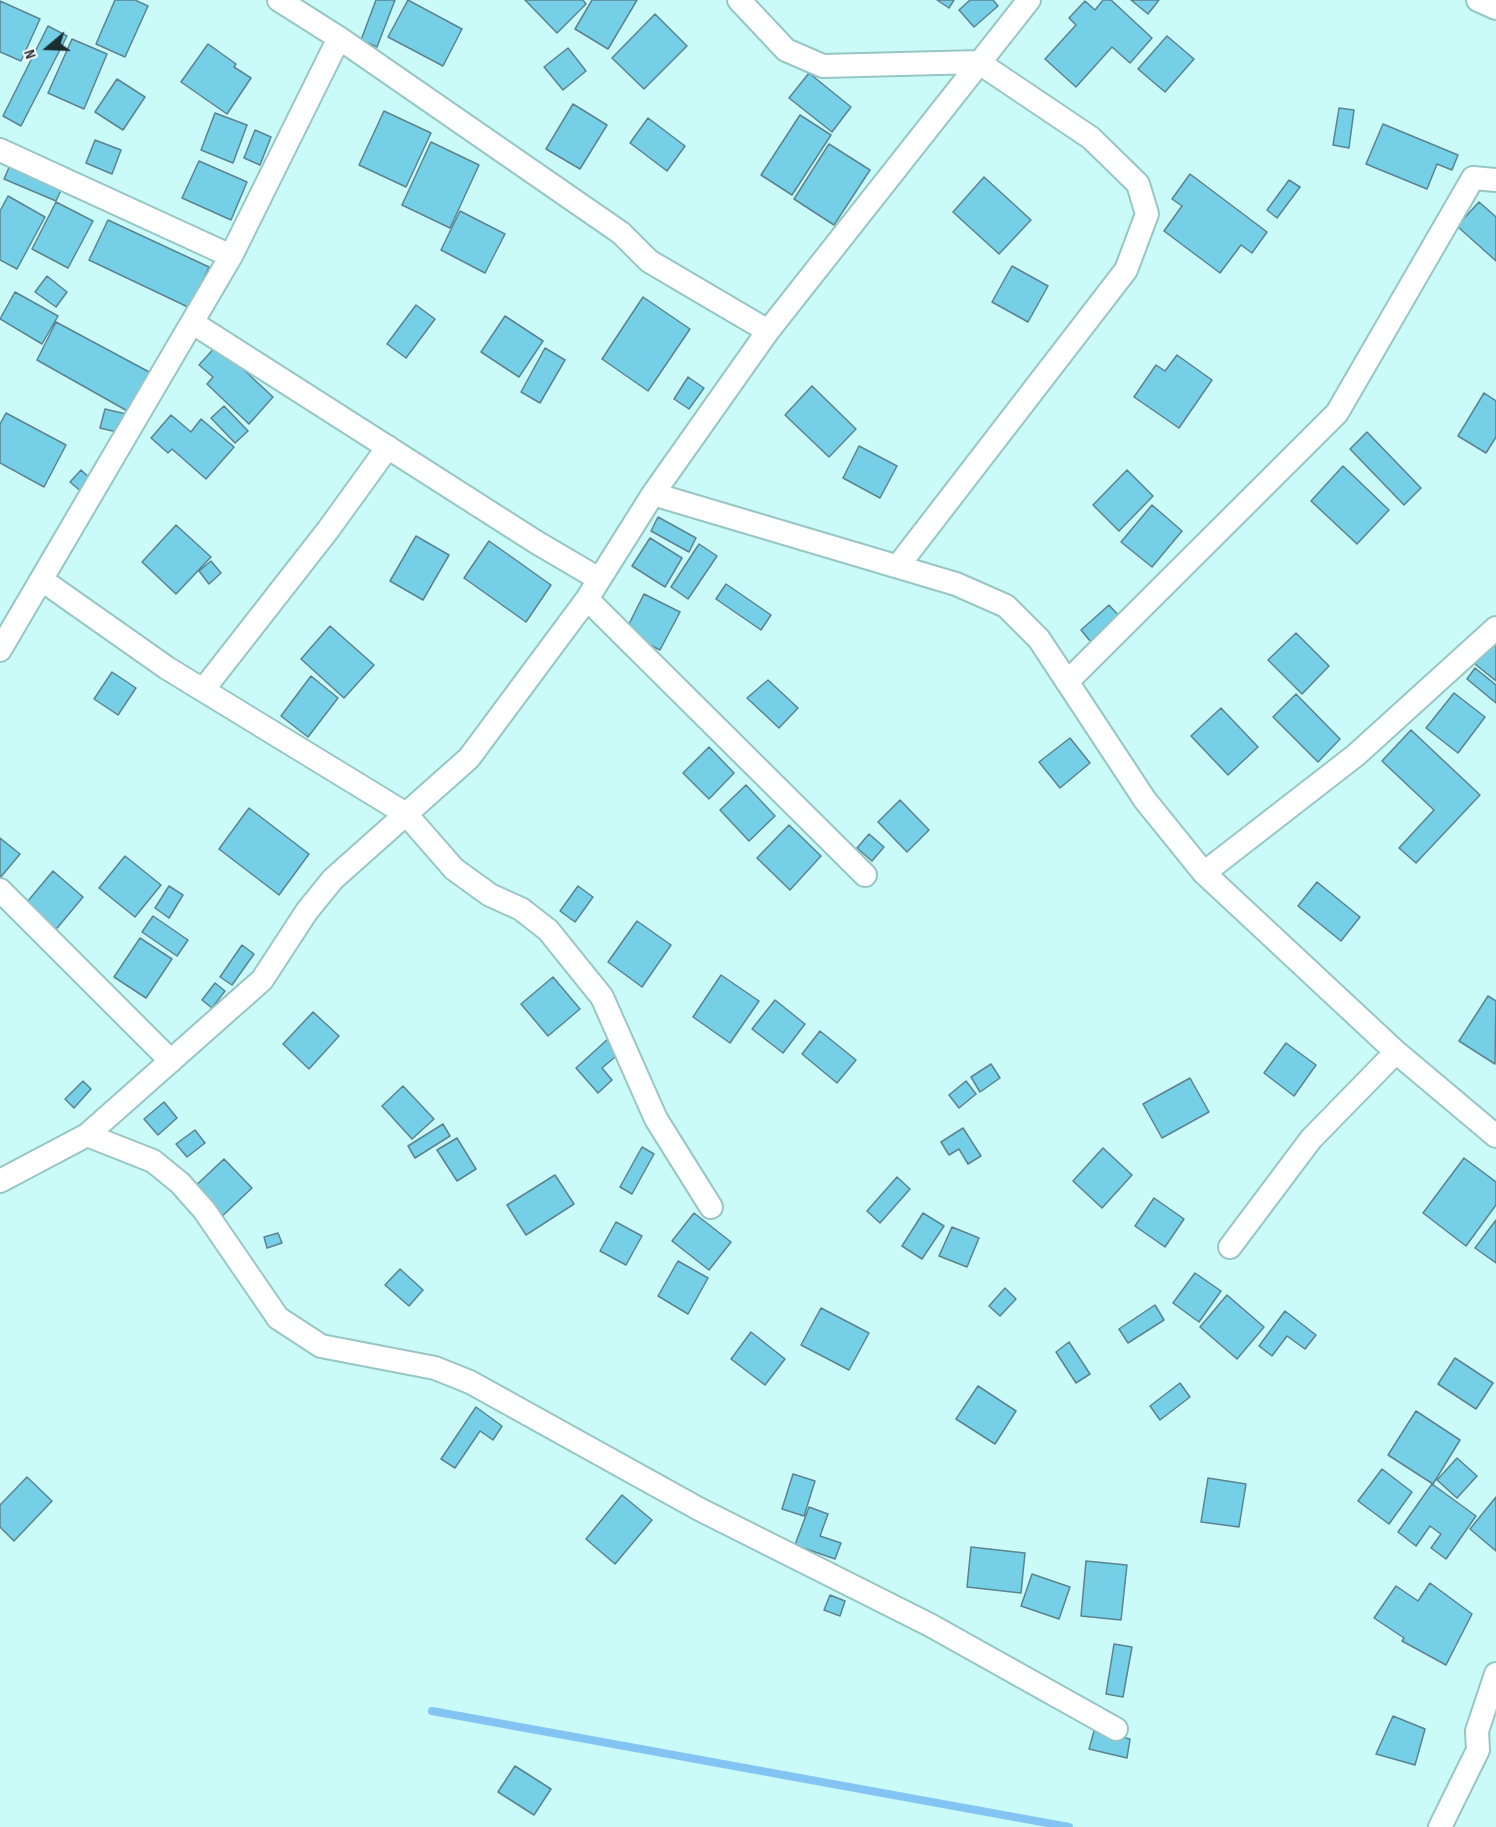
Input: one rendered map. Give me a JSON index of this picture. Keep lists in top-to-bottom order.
{
  "north": "left"
}
